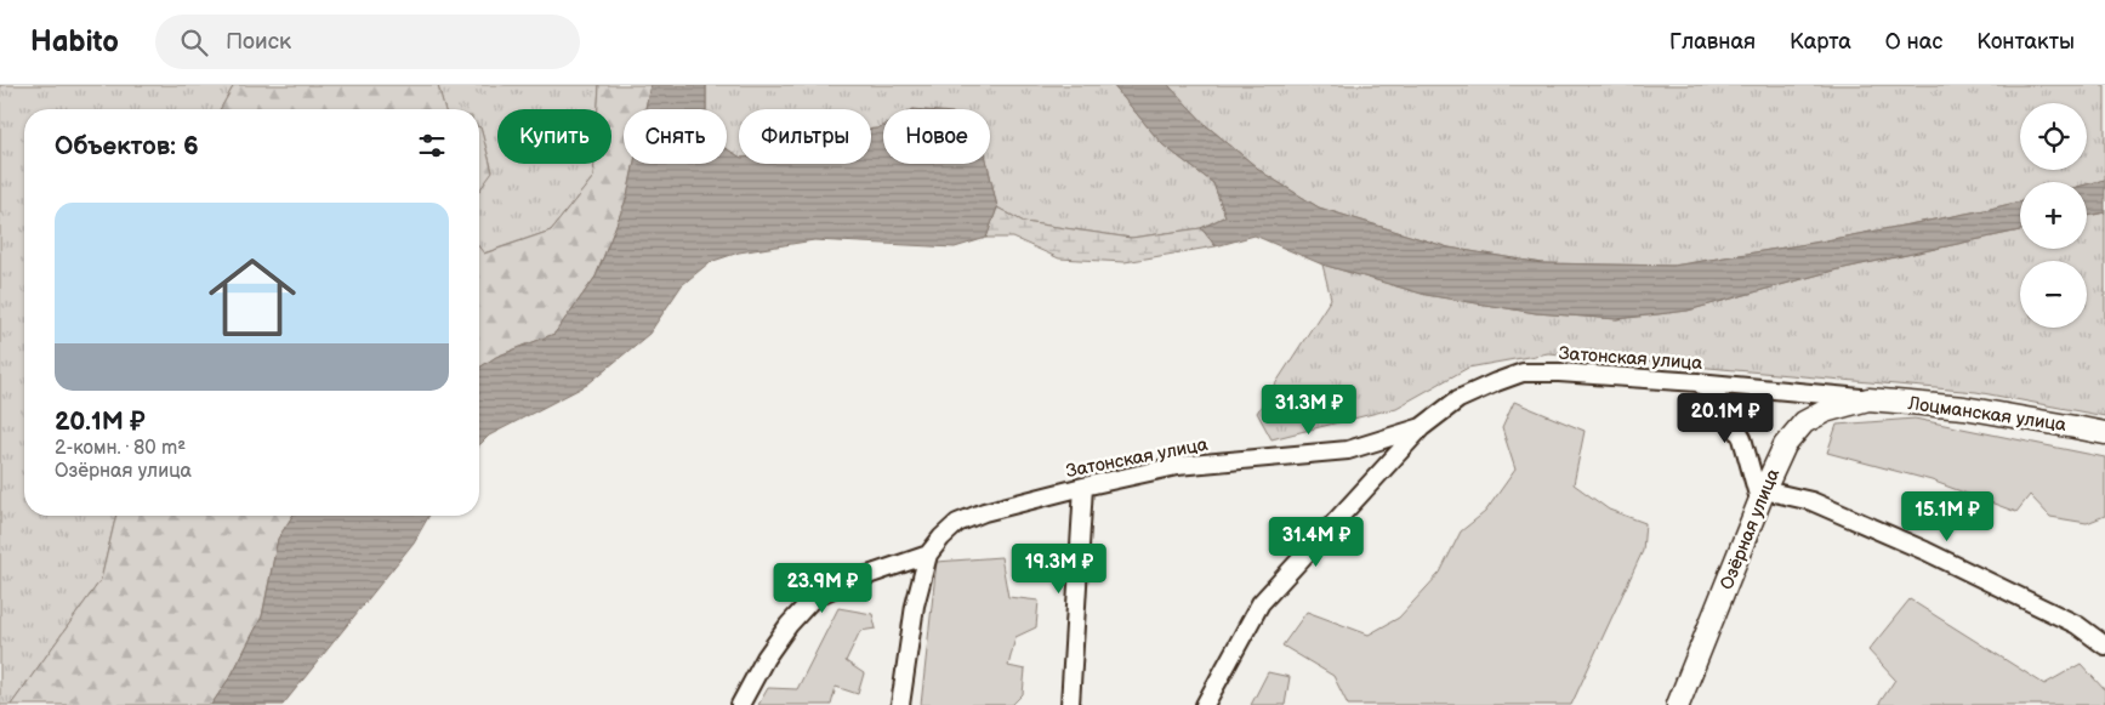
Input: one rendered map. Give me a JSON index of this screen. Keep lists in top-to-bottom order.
{
  "streets": {
    "street": ["Затонская улица", "Лоцманская улица", "Озёрная улица"]
  },
  "crossings": [
    ["Затонская улица", "Лоцманская улица"],
    ["Затонская улица", "Озёрная улица"],
    ["Лоцманская улица", "Озёрная улица"]
  ],
  "page": {
    "header": "Habito",
    "search": "Поиск",
    "nav": [
      "Главная",
      "Карта",
      "О нас",
      "Контакты"
    ],
    "map_buttons": ["+", "−"],
    "chip": [
      "Купить",
      "Снять",
      "Фильтры",
      "Новое"
    ],
    "heading": "Объектов: 6",
    "list": [
      {
        "name": "20.1M ₽",
        "note": "2-комн. · 80 m² · Озёрная улица"
      }
    ],
    "price": [
      "31.3M ₽",
      "20.1M ₽",
      "15.1M ₽",
      "31.4M ₽",
      "19.3M ₽",
      "23.9M ₽"
    ]
  }
}
